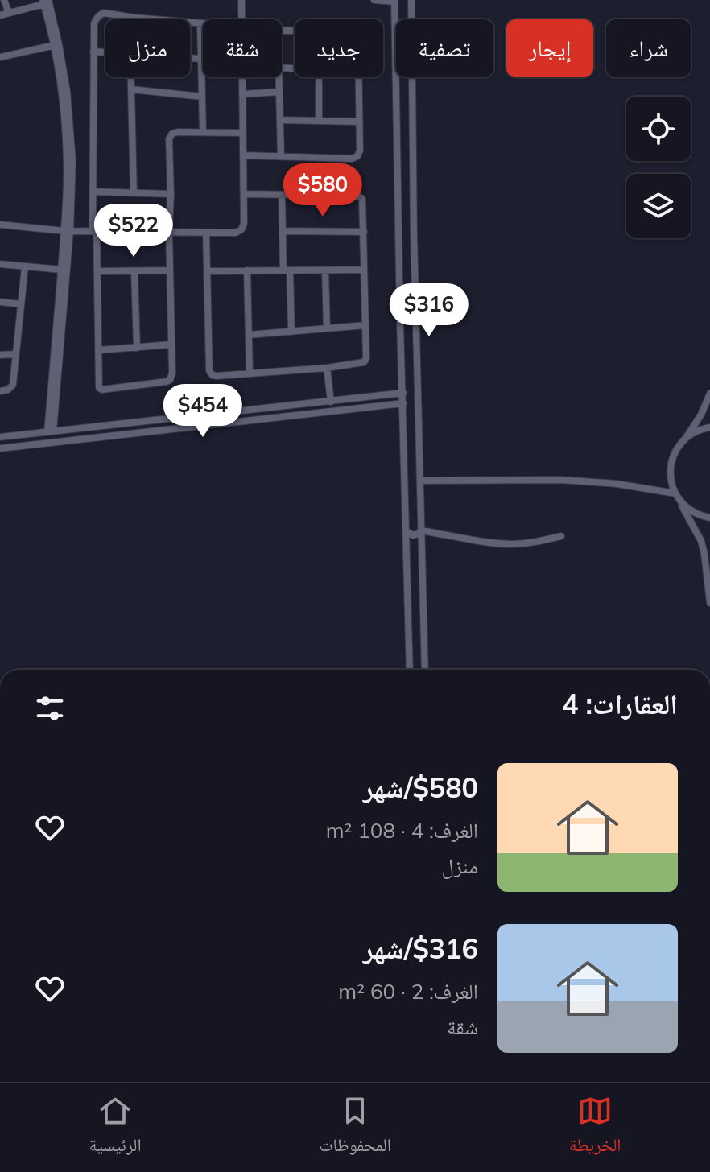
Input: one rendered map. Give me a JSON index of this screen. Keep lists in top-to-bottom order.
{
  "page": {
    "chip": [
      "شراء",
      "إيجار",
      "تصفية",
      "جديد",
      "شقة",
      "منزل"
    ],
    "price": [
      "$580",
      "$522",
      "$316",
      "$454"
    ],
    "heading": "العقارات: 4",
    "list": [
      {
        "name": "$580/شهر",
        "note": "الغرف: 4 · 108 m² · منزل"
      },
      {
        "name": "$316/شهر",
        "note": "الغرف: 2 · 60 m² · شقة"
      }
    ],
    "tabs": ["الخريطة", "المحفوظات", "الرئيسية"]
  }
}
